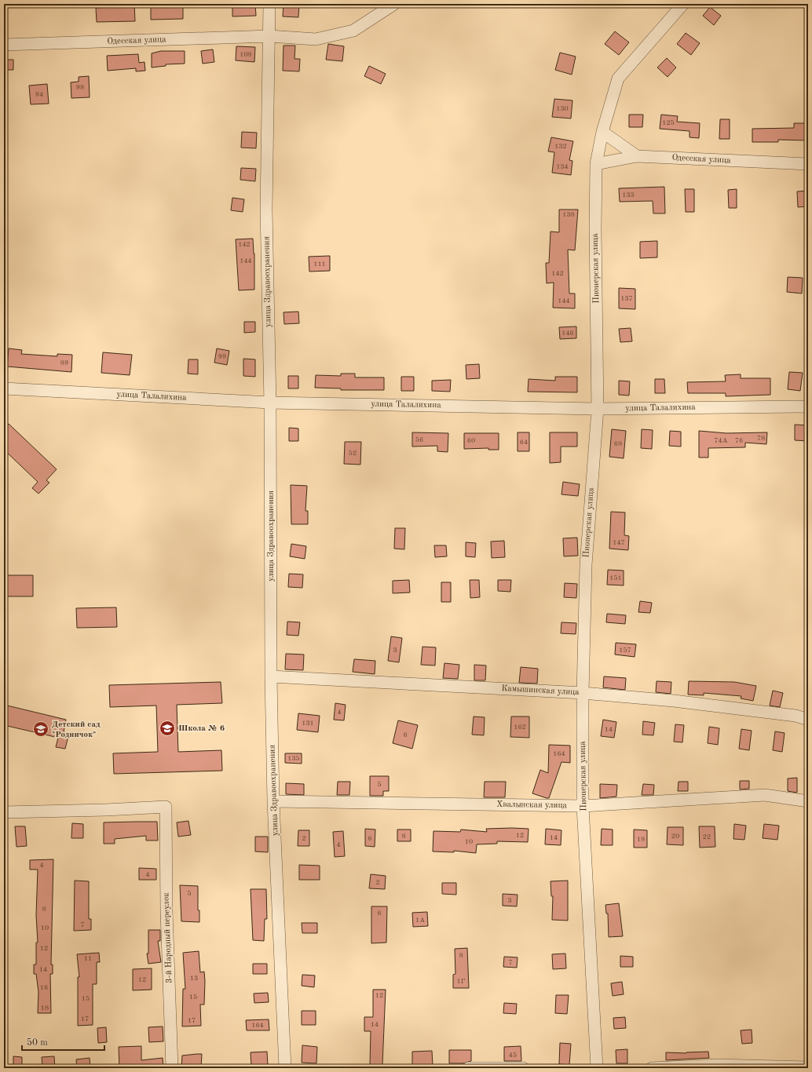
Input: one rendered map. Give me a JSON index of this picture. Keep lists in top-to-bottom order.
{
  "streets": {
    "street": [
      "Одесская улица",
      "Пионерская улица",
      "улица Здравоохранения",
      "улица Талалихина",
      "Камышинская улица",
      "Хвалынская улица",
      "3-й Народный переулок"
    ]
  },
  "crossings": [
    ["Одесская улица", "Пионерская улица"],
    ["Одесская улица", "улица Здравоохранения"],
    ["Пионерская улица", "улица Талалихина"],
    ["Пионерская улица", "Камышинская улица"],
    ["Пионерская улица", "Хвалынская улица"],
    ["улица Здравоохранения", "улица Талалихина"],
    ["улица Здравоохранения", "Камышинская улица"],
    ["улица Здравоохранения", "Хвалынская улица"]
  ],
  "places": {
    "school or university": ["Школа № 6", "Детский сад \"Родничок\""]
  },
  "house_numbers": [
    "108",
    "98",
    "94",
    "130",
    "125",
    "132",
    "134",
    "133",
    "138",
    "142",
    "144",
    "111",
    "142",
    "137",
    "144",
    "146",
    "99",
    "89",
    "78",
    "56",
    "60",
    "74А",
    "76",
    "64",
    "68",
    "52",
    "147",
    "151",
    "3",
    "157",
    "4",
    "131",
    "162",
    "14",
    "6",
    "164",
    "135",
    "5",
    "12",
    "8",
    "20",
    "22",
    "14",
    "2",
    "6",
    "18",
    "10",
    "4",
    "4",
    "4",
    "2",
    "5",
    "3",
    "8",
    "6",
    "1А",
    "7",
    "10",
    "12",
    "8",
    "11",
    "7",
    "14",
    "13",
    "12",
    "1Г",
    "16",
    "12",
    "15",
    "15",
    "18",
    "17",
    "17",
    "14",
    "164",
    "45"
  ],
  "scale_bar": "50 m"
}
